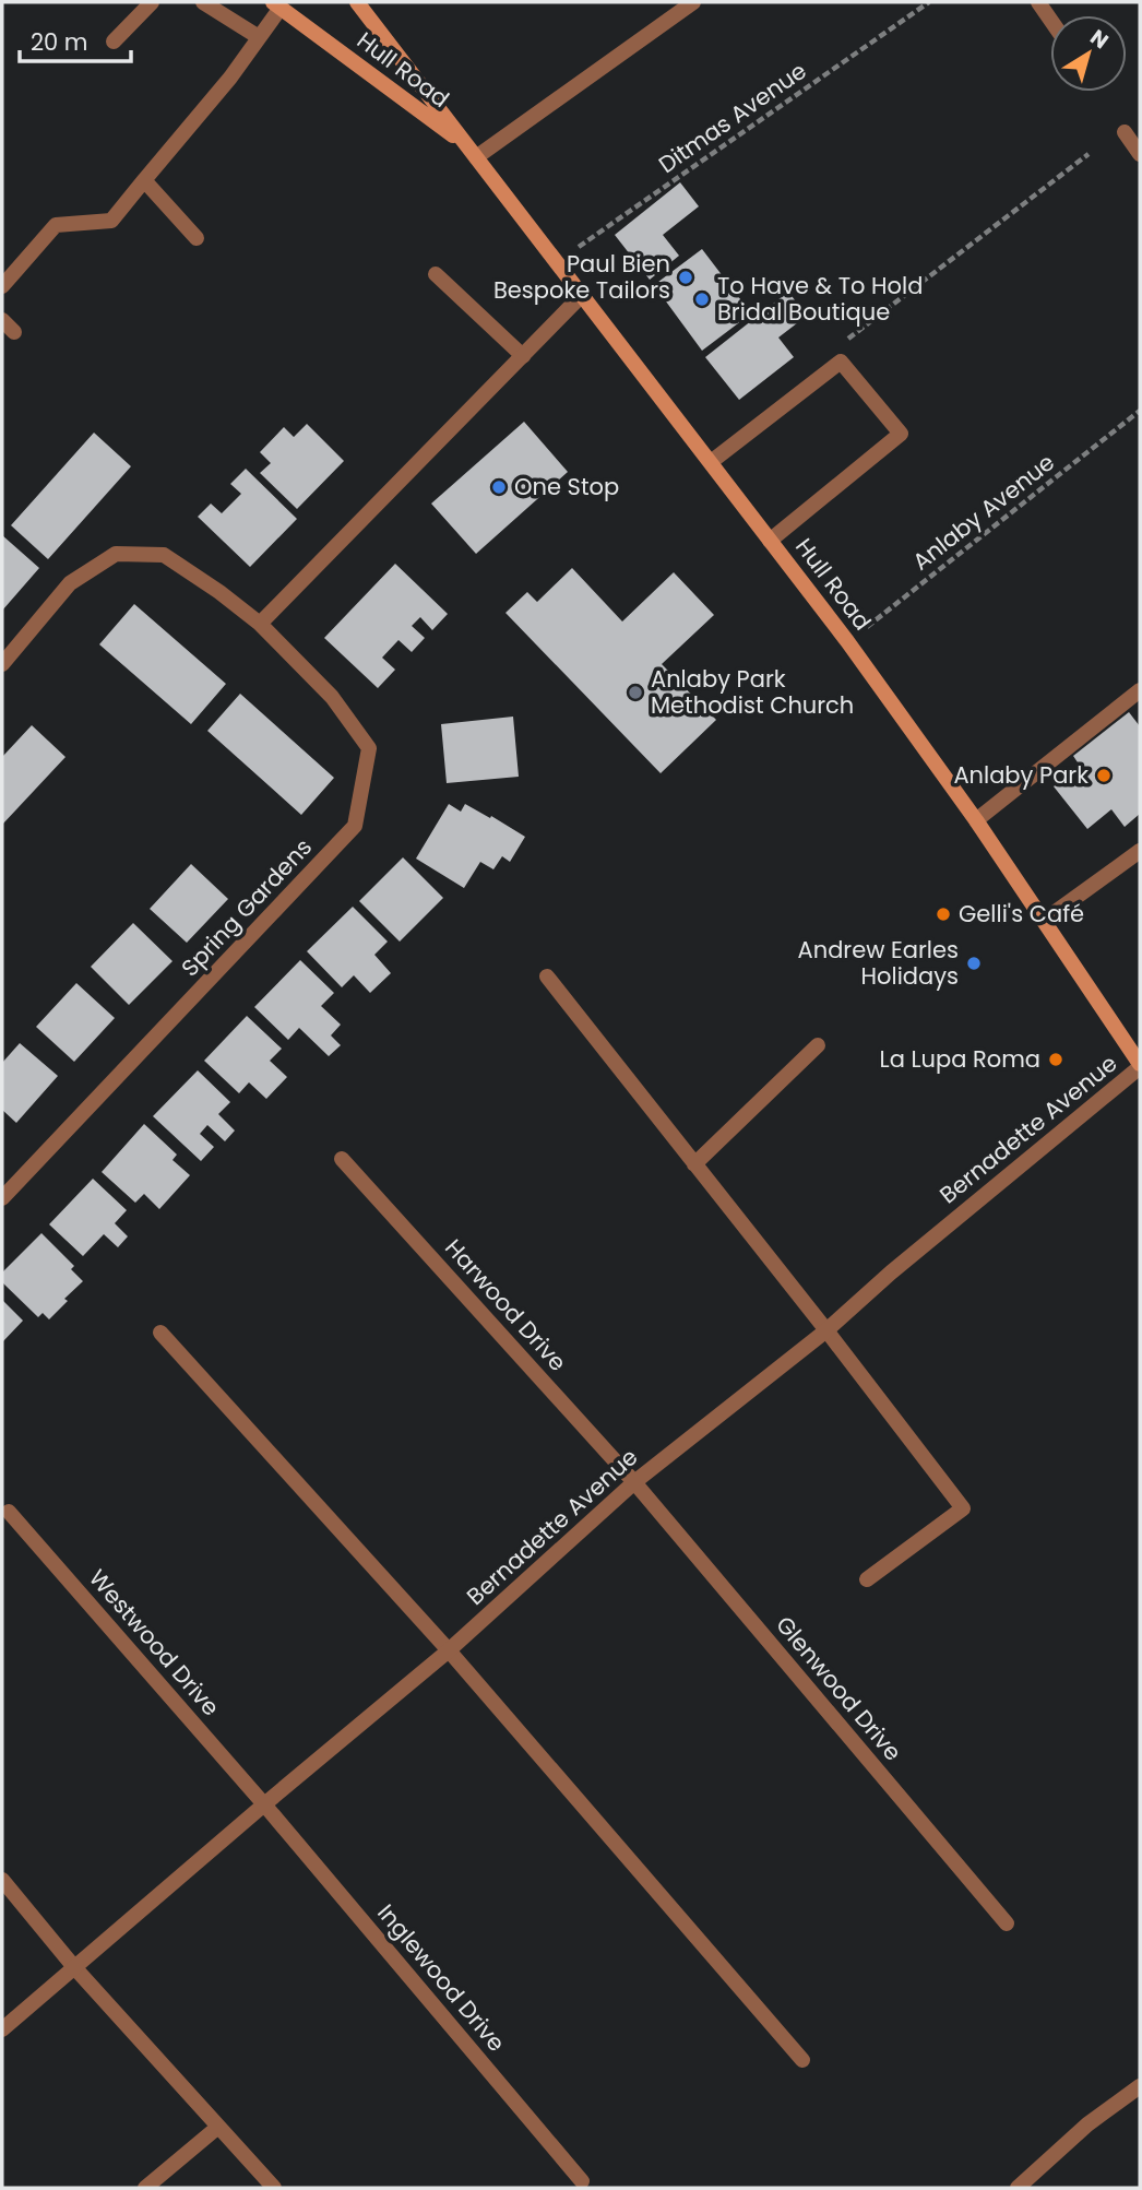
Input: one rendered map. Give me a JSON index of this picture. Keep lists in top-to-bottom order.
{
  "streets": {
    "main road": ["Hull Road"],
    "street": [
      "Spring Gardens",
      "Bernadette Avenue",
      "Harwood Drive",
      "Westwood Drive",
      "Glenwood Drive",
      "Inglewood Drive"
    ],
    "path": ["Ditmas Avenue", "Anlaby Avenue"]
  },
  "crossings": [
    ["Hull Road", "Ditmas Avenue"],
    ["Hull Road", "Anlaby Avenue"],
    ["Hull Road", "Bernadette Avenue"],
    ["Bernadette Avenue", "Harwood Drive"],
    ["Bernadette Avenue", "Westwood Drive"],
    ["Bernadette Avenue", "Glenwood Drive"],
    ["Bernadette Avenue", "Inglewood Drive"],
    ["Harwood Drive", "Glenwood Drive"],
    ["Westwood Drive", "Inglewood Drive"]
  ],
  "places": [
    "Paul Bien Bespoke Tailors",
    "To Have & To Hold Bridal Boutique",
    "One Stop",
    "Anlaby Park Methodist Church",
    "Anlaby Park",
    "Gelli's Café",
    "Andrew Earles Holidays",
    "La Lupa Roma"
  ],
  "scale_bar": "20 m",
  "north": "top right"
}
